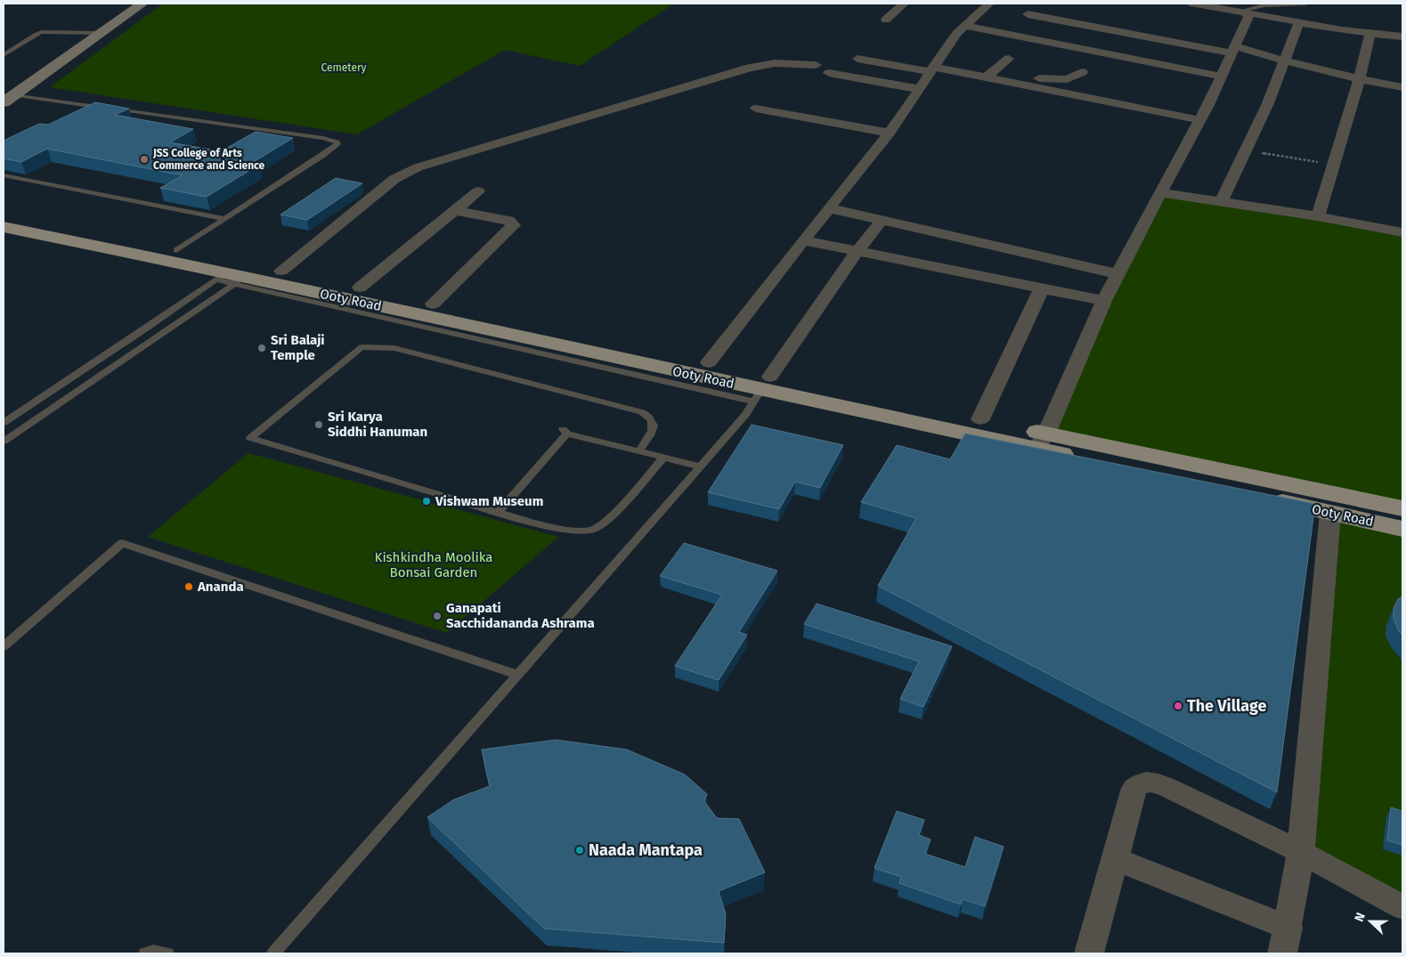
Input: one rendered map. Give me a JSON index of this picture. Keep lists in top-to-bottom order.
{
  "streets": {
    "main road": ["Ooty Road"]
  },
  "parks": ["Cemetery", "Kishkindha Moolika Bonsai Garden"],
  "places": [
    "JSS College of Arts Commerce and Science",
    "Sri Balaji Temple",
    "Sri Karya Siddhi Hanuman",
    "Vishwam Museum",
    "Ananda",
    "Ganapati Sacchidananda Ashrama",
    "The Village",
    "Naada Mantapa"
  ],
  "north": "left"
}
